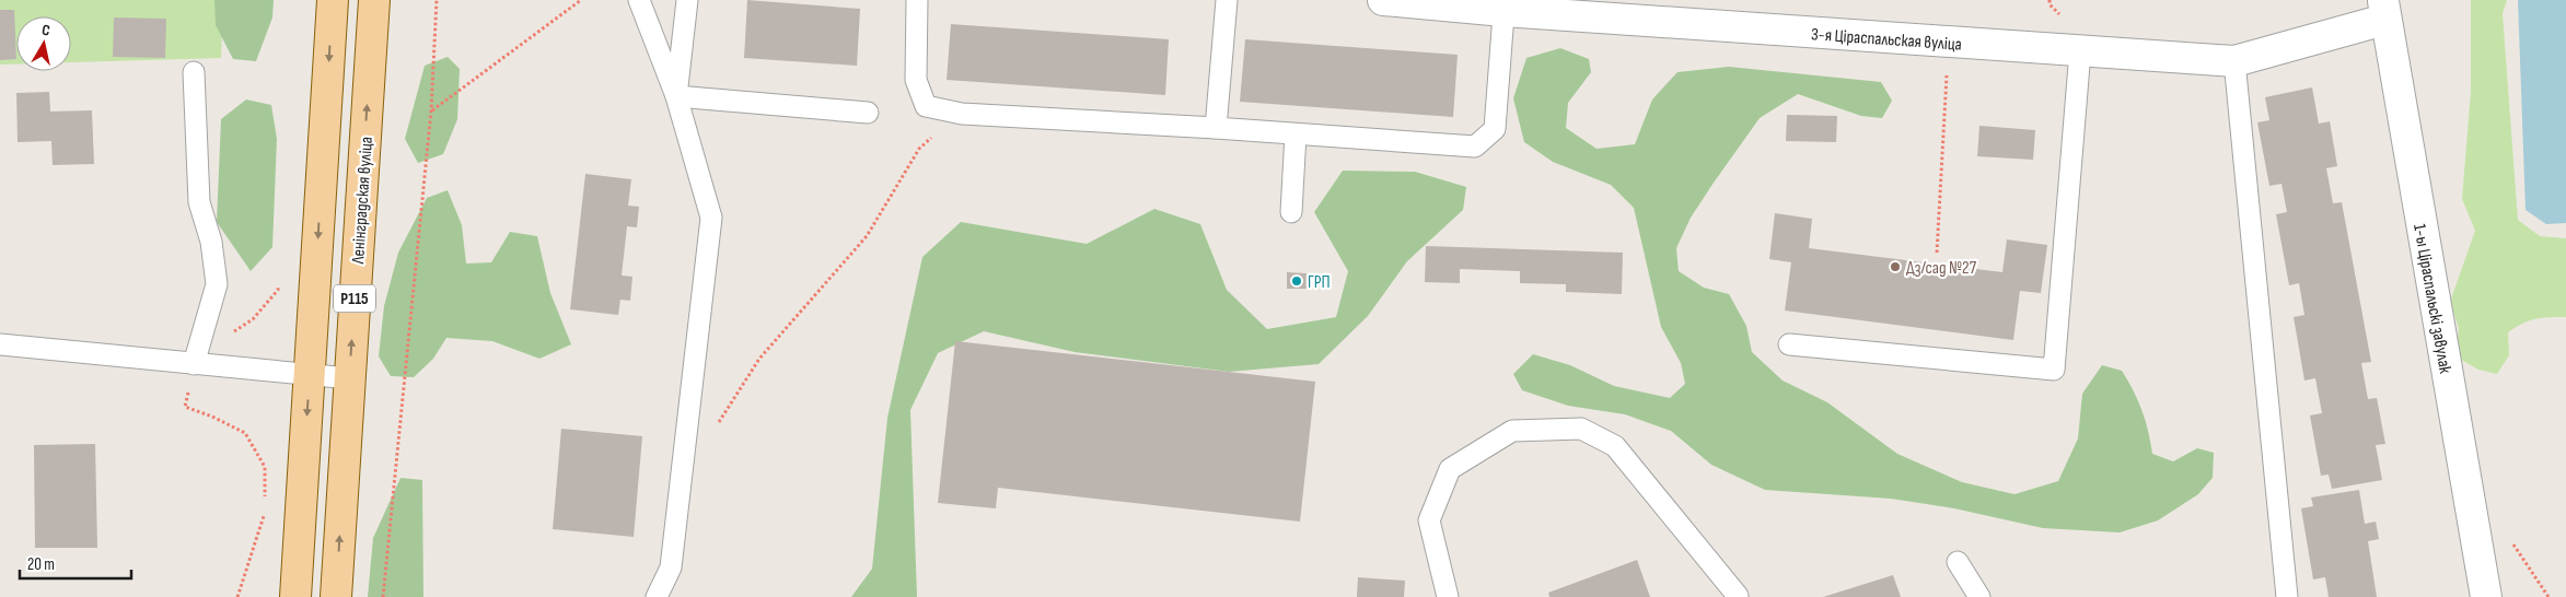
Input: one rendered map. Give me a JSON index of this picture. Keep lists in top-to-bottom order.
{
  "streets": {
    "main road": ["Ленінградская вуліца", "Р115"],
    "street": ["3-я Ціраспальская вуліца", "1-ы Ціраспальскі завулак"]
  },
  "crossings": [
    ["3-я Ціраспальская вуліца", "1-ы Ціраспальскі завулак"]
  ],
  "places": ["Дз/сад №27", "ГРП"],
  "scale_bar": "20 m",
  "north": "top"
}
